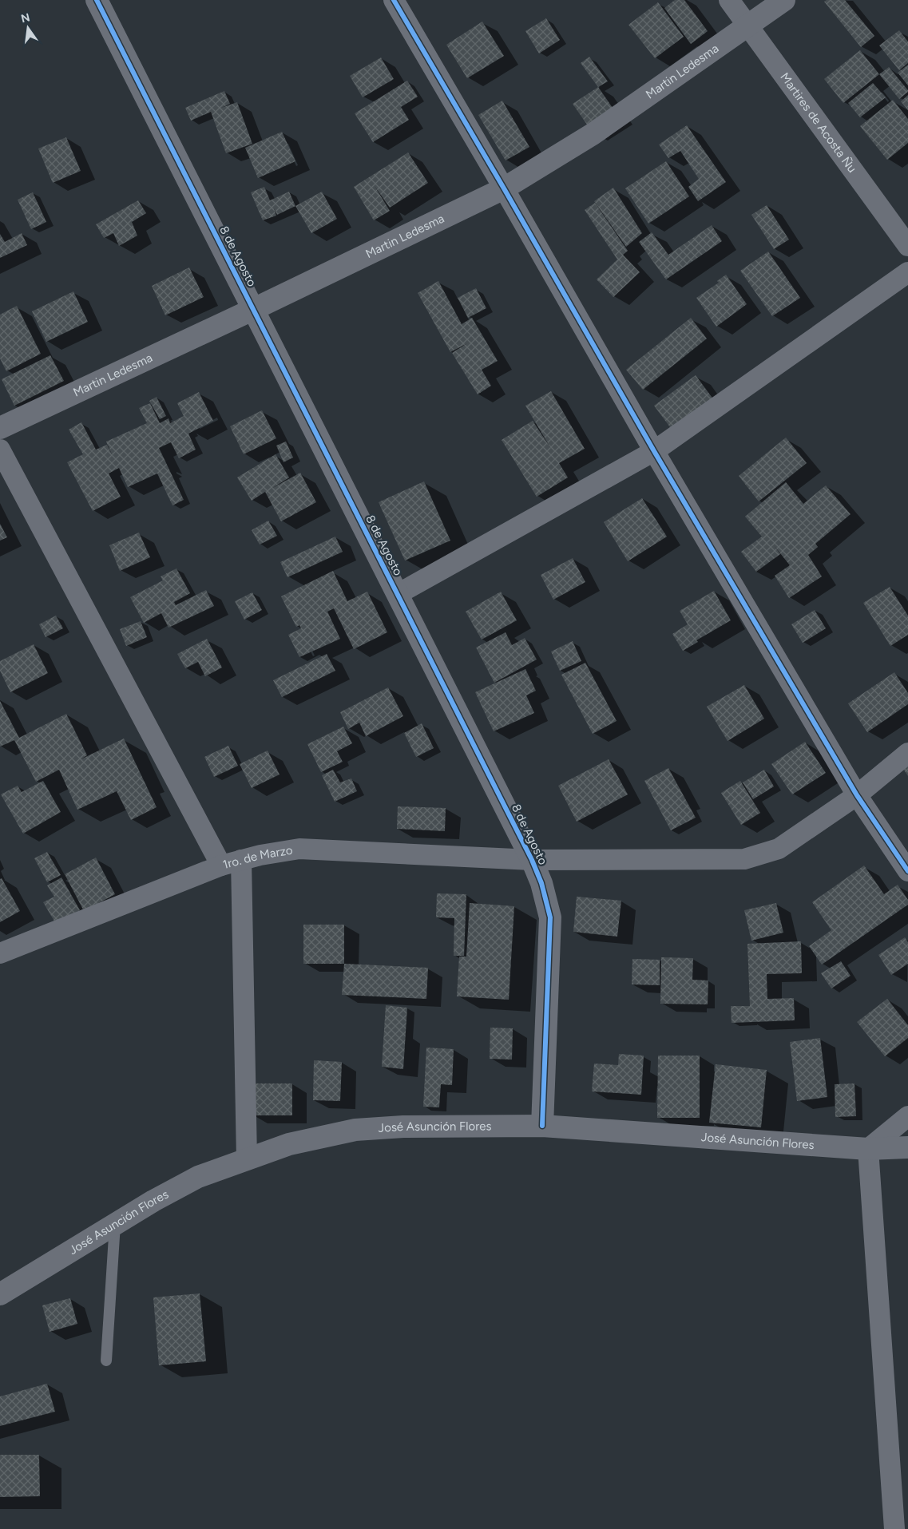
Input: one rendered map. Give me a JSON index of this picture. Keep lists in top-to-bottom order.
{
  "streets": {
    "street": [
      "Martin Ledesma",
      "Martires de Acosta Ñu",
      "8 de Agosto",
      "1ro. de Marzo",
      "José Asunción Flores"
    ]
  },
  "crossings": [
    ["Martin Ledesma", "Martires de Acosta Ñu"],
    ["Martin Ledesma", "8 de Agosto"],
    ["8 de Agosto", "1ro. de Marzo"],
    ["8 de Agosto", "José Asunción Flores"]
  ],
  "north": "top"
}
